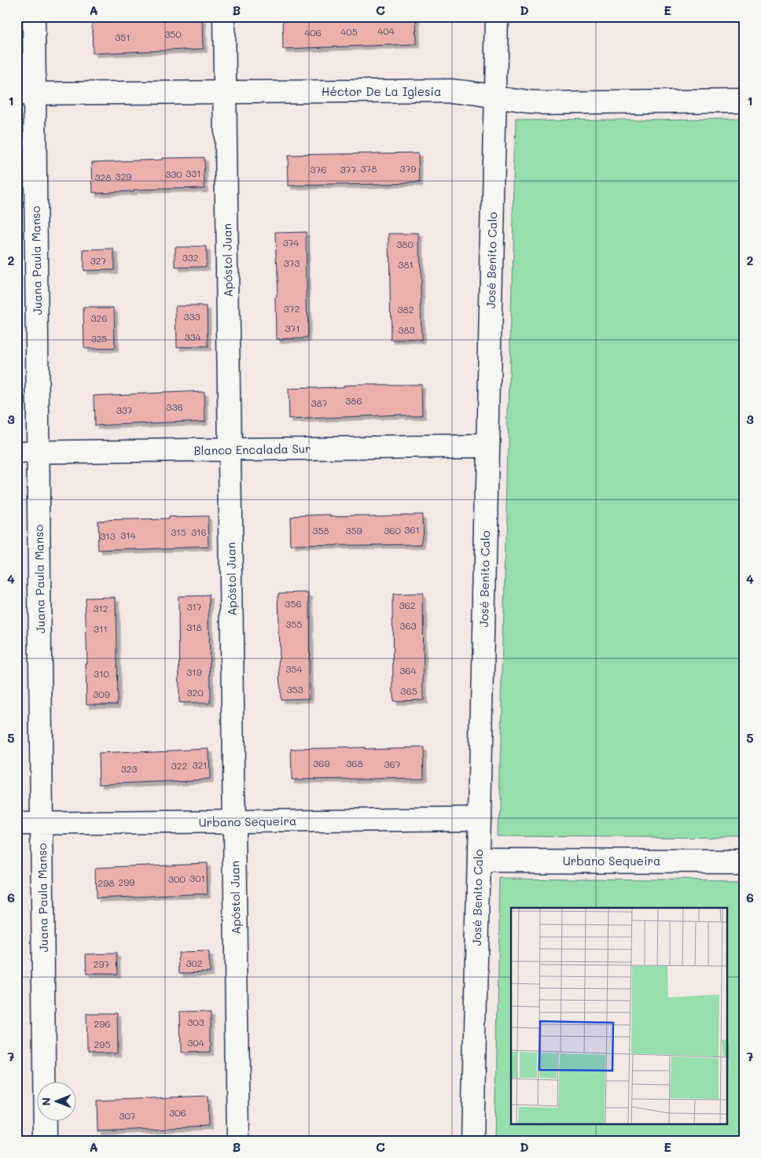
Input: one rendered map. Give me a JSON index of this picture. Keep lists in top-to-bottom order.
{
  "streets": {
    "street": [
      "Héctor De La Iglesia",
      "Juana Paula Manso",
      "Apóstol Juan",
      "José Benito Calo",
      "Blanco Encalada Sur",
      "Urbano Sequeira"
    ]
  },
  "crossings": [
    ["Héctor De La Iglesia", "Juana Paula Manso"],
    ["Héctor De La Iglesia", "Apóstol Juan"],
    ["Héctor De La Iglesia", "José Benito Calo"],
    ["Juana Paula Manso", "Blanco Encalada Sur"],
    ["Juana Paula Manso", "Urbano Sequeira"],
    ["Apóstol Juan", "Blanco Encalada Sur"],
    ["Apóstol Juan", "Urbano Sequeira"],
    ["José Benito Calo", "Blanco Encalada Sur"],
    ["José Benito Calo", "Urbano Sequeira"]
  ],
  "house_numbers": [
    "404",
    "405",
    "406",
    "350",
    "351",
    "378",
    "379",
    "376",
    "377",
    "331",
    "330",
    "329",
    "328",
    "374",
    "380",
    "332",
    "327",
    "373",
    "381",
    "372",
    "382",
    "333",
    "326",
    "371",
    "383",
    "334",
    "325",
    "386",
    "387",
    "336",
    "337",
    "361",
    "358",
    "359",
    "360",
    "315",
    "316",
    "314",
    "313",
    "356",
    "362",
    "317",
    "312",
    "355",
    "363",
    "318",
    "311",
    "354",
    "364",
    "319",
    "310",
    "353",
    "365",
    "320",
    "309",
    "369",
    "368",
    "367",
    "321",
    "322",
    "323",
    "301",
    "300",
    "299",
    "298",
    "302",
    "297",
    "303",
    "296",
    "304",
    "295",
    "306",
    "307"
  ],
  "north": "left",
  "grid": {
    "columns": [
      "A",
      "B",
      "C",
      "D",
      "E"
    ],
    "rows": [
      "1",
      "2",
      "3",
      "4",
      "5",
      "6",
      "7"
    ]
  }
}
